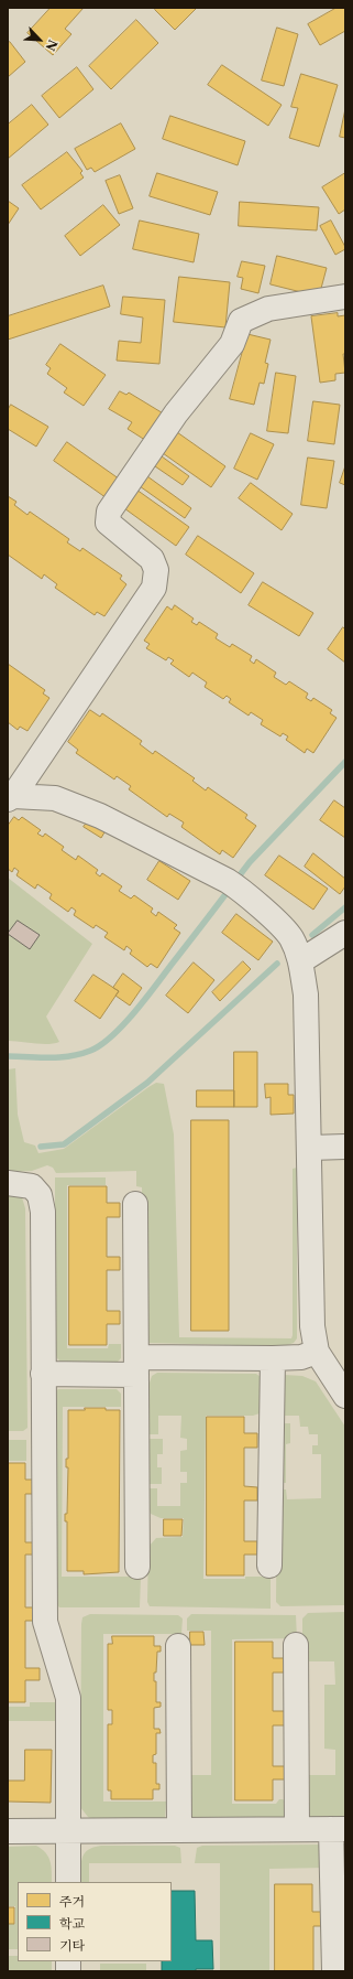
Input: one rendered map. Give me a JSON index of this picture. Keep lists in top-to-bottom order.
{
  "legend": ["주거", "학교", "기타"],
  "north": "bottom right"
}
